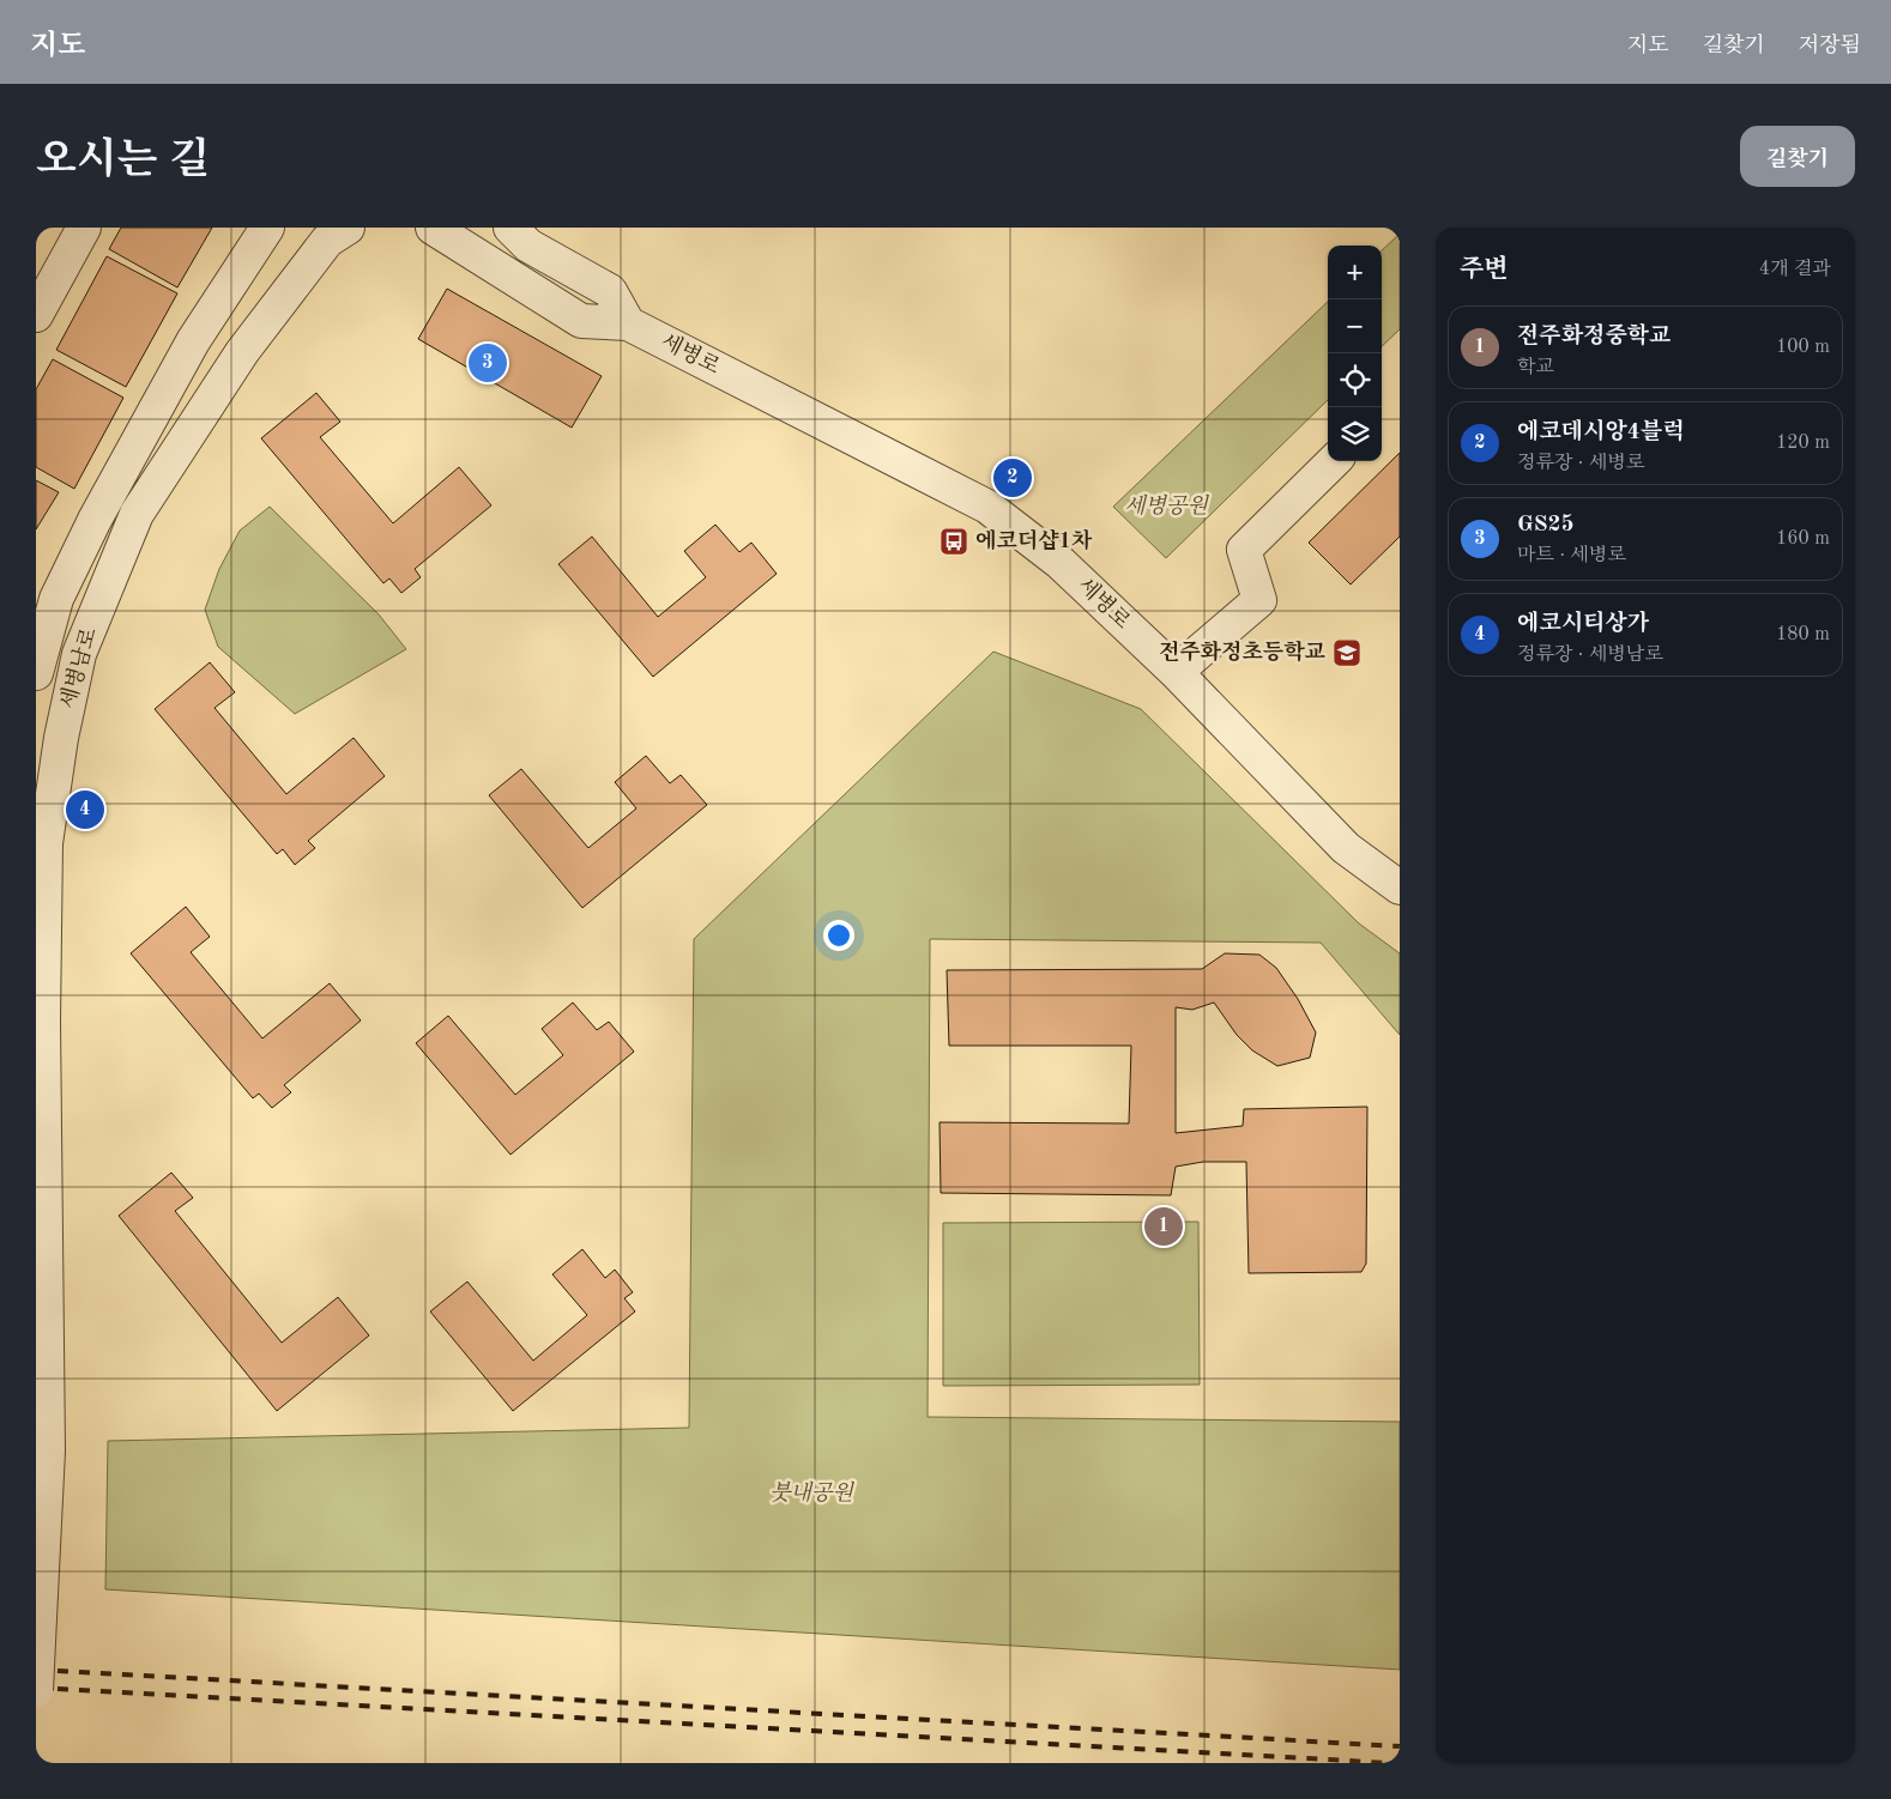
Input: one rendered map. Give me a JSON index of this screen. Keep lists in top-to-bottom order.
{
  "streets": {
    "street": ["세병로", "세병남로"]
  },
  "parks": ["세병공원", "붓내공원"],
  "places": {
    "bus stop": ["에코더샵1차"],
    "school or university": ["전주화정초등학교"]
  },
  "page": {
    "header": "지도",
    "nav": ["지도", "길찾기", "저장됨"],
    "title": "오시는 길",
    "buttons": "길찾기",
    "heading": ["주변", "4개 결과"],
    "map_buttons": ["+", "−"],
    "list": [
      {
        "mark": "1",
        "name": "전주화정중학교",
        "note": "학교",
        "value": "100 m"
      },
      {
        "mark": "2",
        "name": "에코데시앙4블럭",
        "note": "정류장 · 세병로",
        "value": "120 m"
      },
      {
        "mark": "3",
        "name": "GS25",
        "note": "마트 · 세병로",
        "value": "160 m"
      },
      {
        "mark": "4",
        "name": "에코시티상가",
        "note": "정류장 · 세병남로",
        "value": "180 m"
      }
    ],
    "pins": [
      "3",
      "2",
      "4",
      "1"
    ]
  }
}
